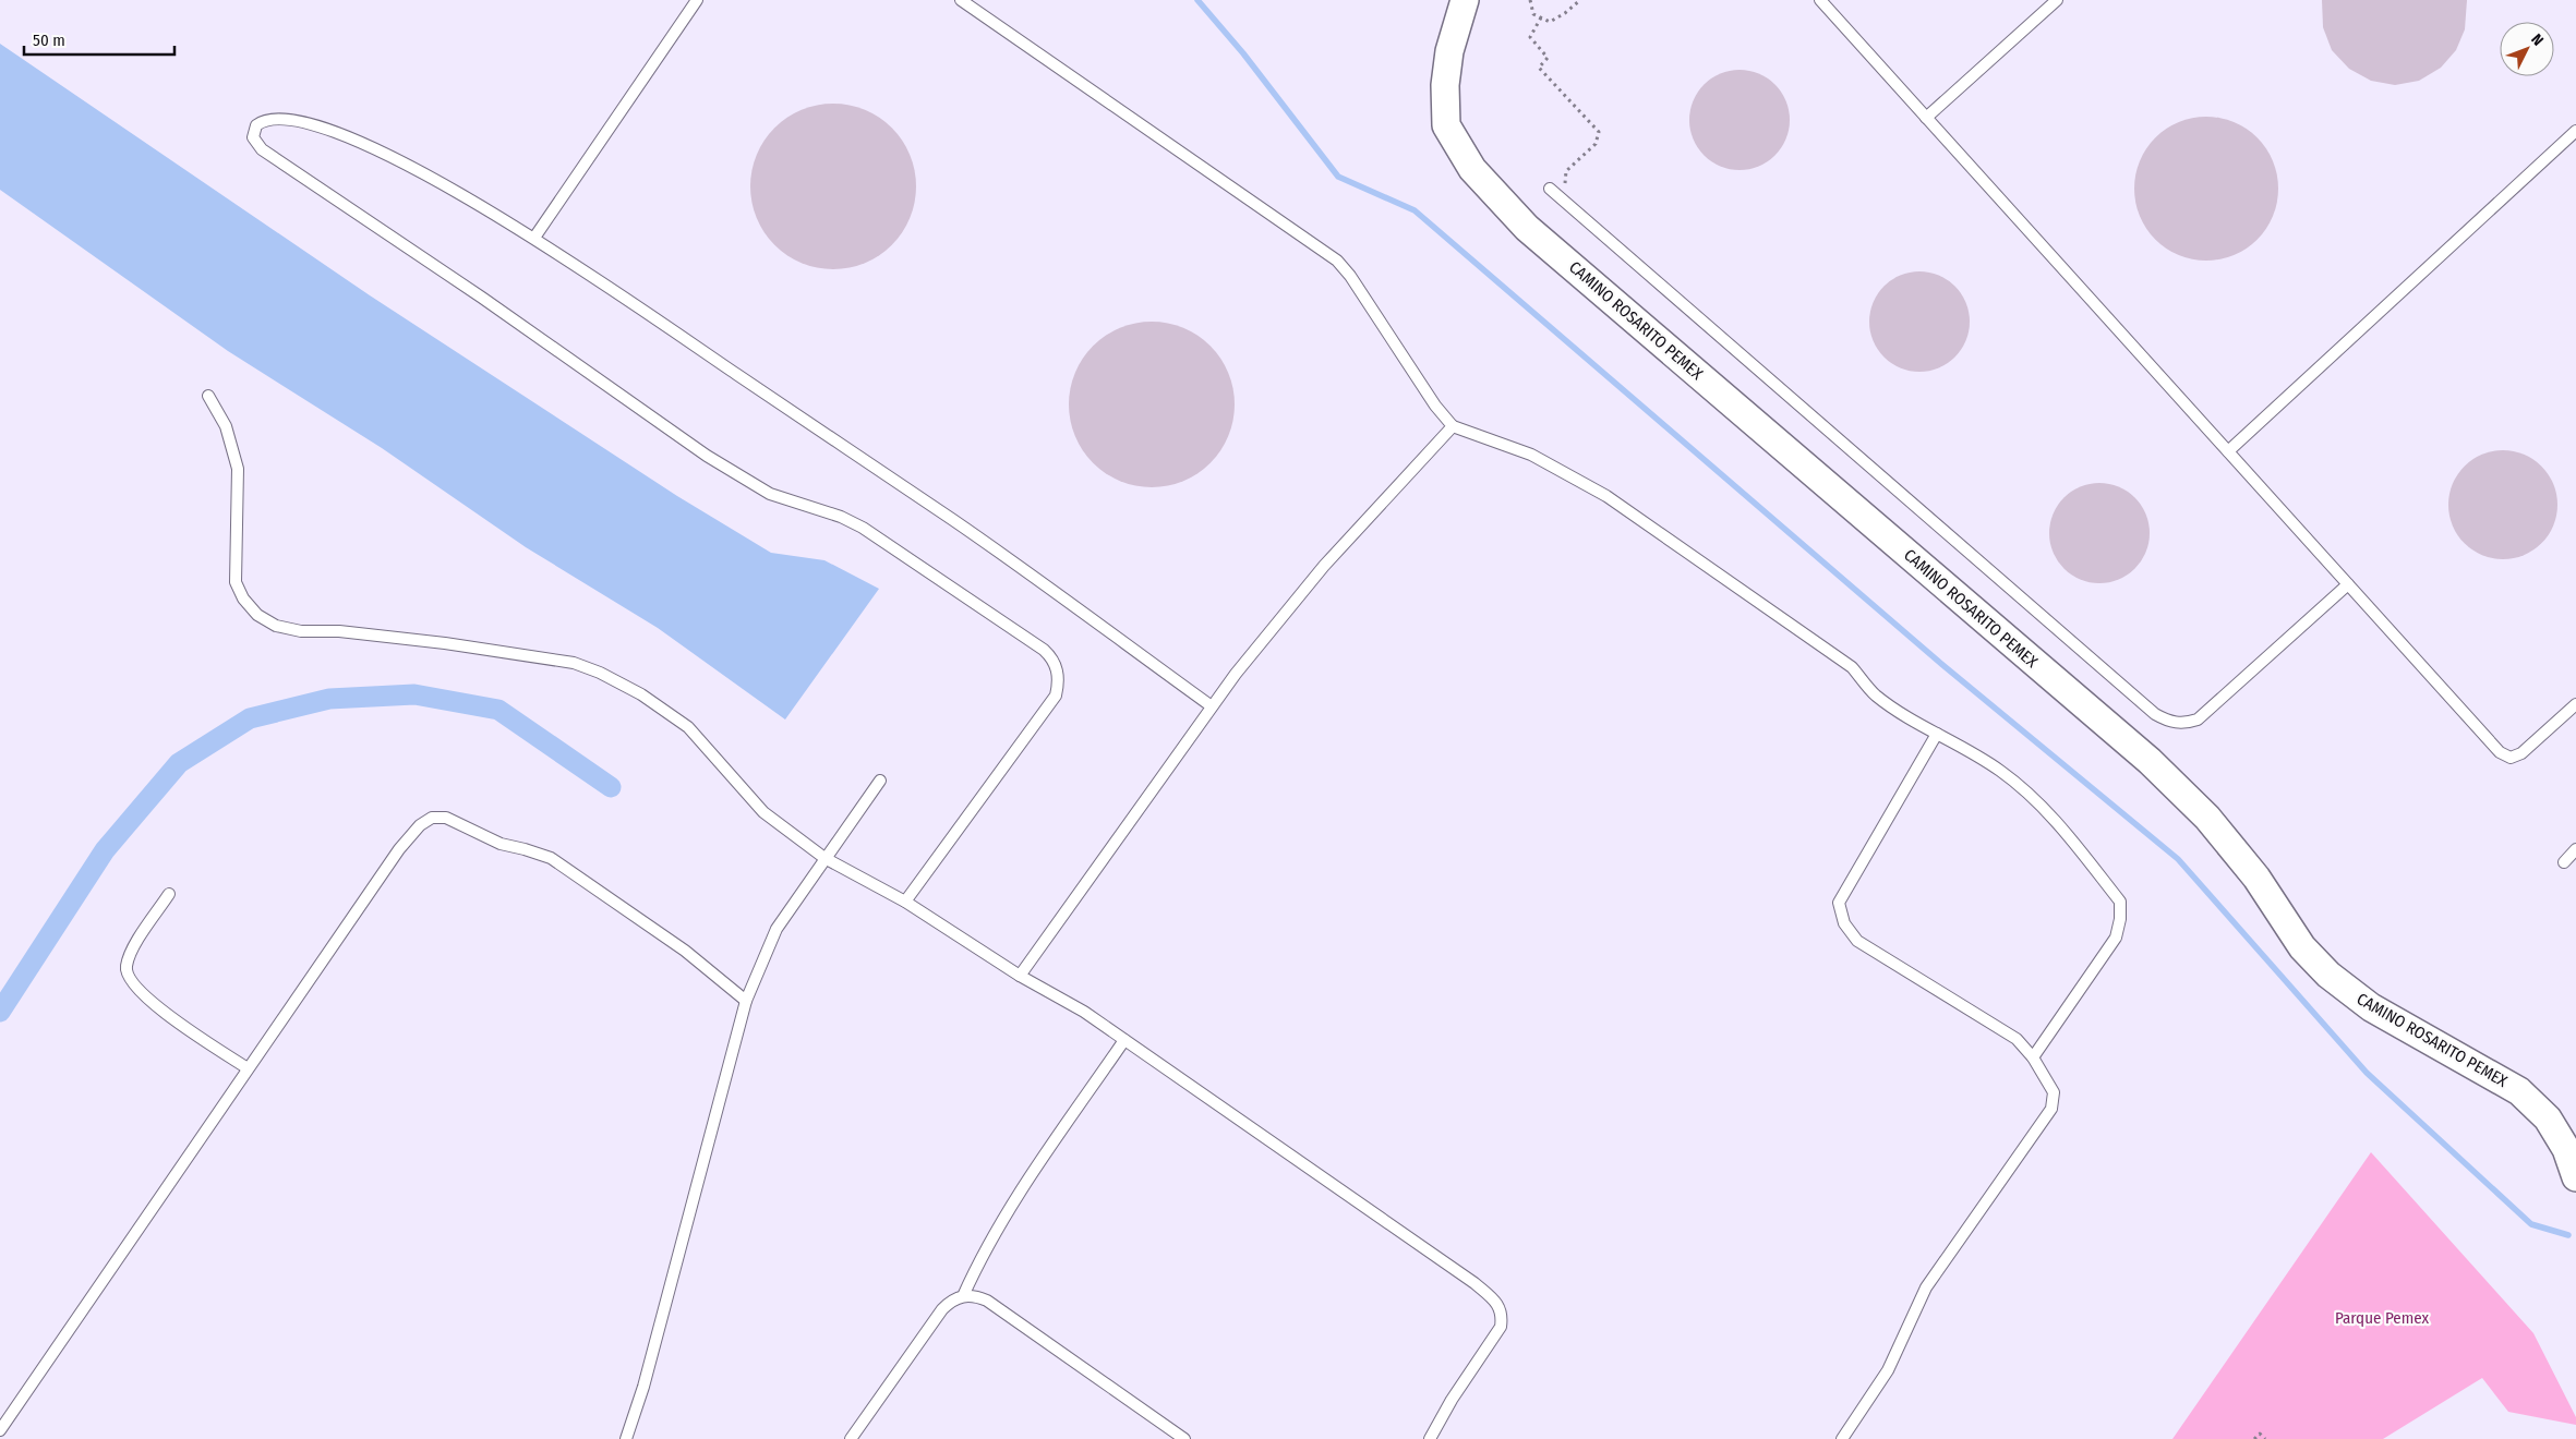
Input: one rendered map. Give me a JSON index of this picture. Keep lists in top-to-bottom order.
{
  "streets": {
    "street": ["CAMINO ROSARITO PEMEX"]
  },
  "parks": ["Parque Pemex"],
  "scale_bar": "50 m",
  "north": "top right"
}
